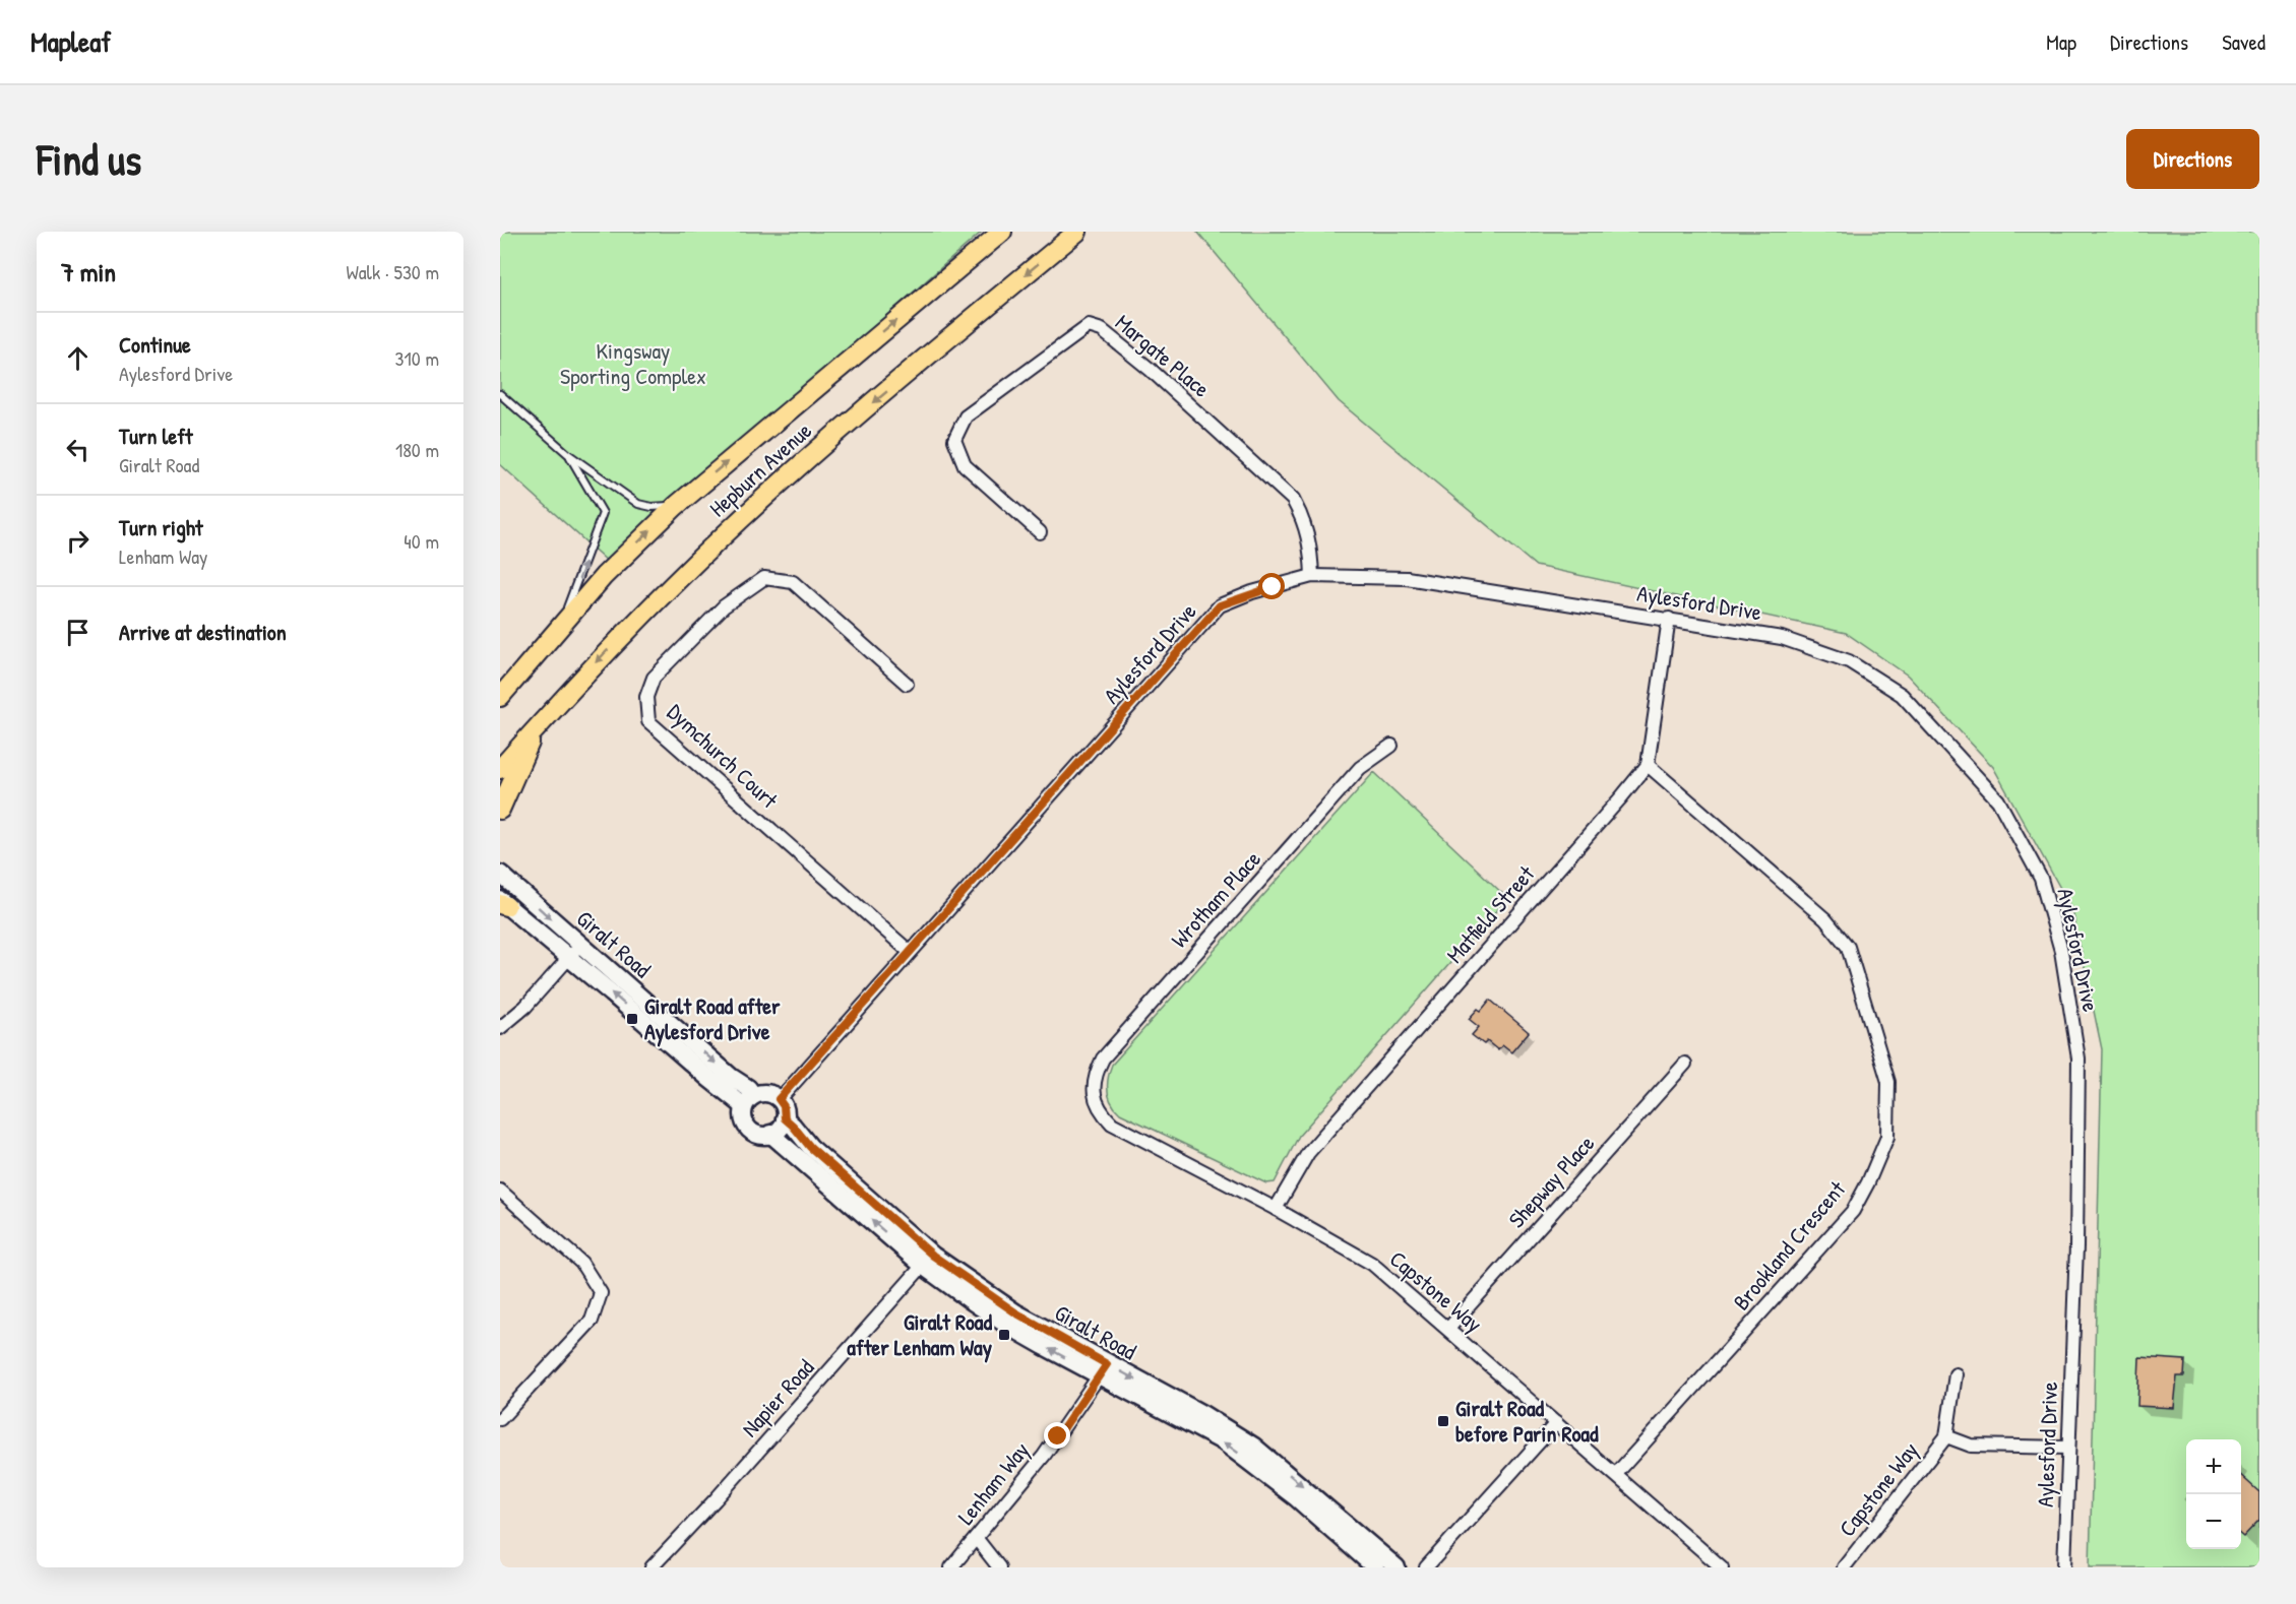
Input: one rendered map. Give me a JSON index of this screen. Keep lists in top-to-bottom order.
{
  "streets": {
    "main road": ["Hepburn Avenue"],
    "street": [
      "Margate Place",
      "Aylesford Drive",
      "Dymchurch Court",
      "Wrotham Place",
      "Matfield Street",
      "Giralt Road",
      "Shepway Place",
      "Brookland Crescent",
      "Capstone Way",
      "Napier Road",
      "Lenham Way"
    ]
  },
  "crossings": [
    ["Margate Place", "Aylesford Drive"],
    ["Aylesford Drive", "Dymchurch Court"],
    ["Aylesford Drive", "Giralt Road"],
    ["Aylesford Drive", "Capstone Way"],
    ["Wrotham Place", "Capstone Way"],
    ["Matfield Street", "Brookland Crescent"],
    ["Matfield Street", "Capstone Way"],
    ["Giralt Road", "Napier Road"],
    ["Giralt Road", "Lenham Way"],
    ["Shepway Place", "Capstone Way"],
    ["Brookland Crescent", "Capstone Way"]
  ],
  "parks": ["Kingsway Sporting Complex"],
  "places": {
    "transit": ["Giralt Road after Aylesford Drive", "Giralt Road after Lenham Way", "Giralt Road before Parin Road"]
  },
  "page": {
    "header": "Mapleaf",
    "nav": ["Map", "Directions", "Saved"],
    "buttons": "Directions",
    "title": "Find us",
    "heading": ["7 min", "Walk · 530 m"],
    "list": [
      ["Continue", "Aylesford Drive", "310 m"],
      ["Turn left", "Giralt Road", "180 m"],
      ["Turn right", "Lenham Way", "40 m"],
      "Arrive at destination"
    ],
    "map_buttons": ["+", "−"]
  }
}
